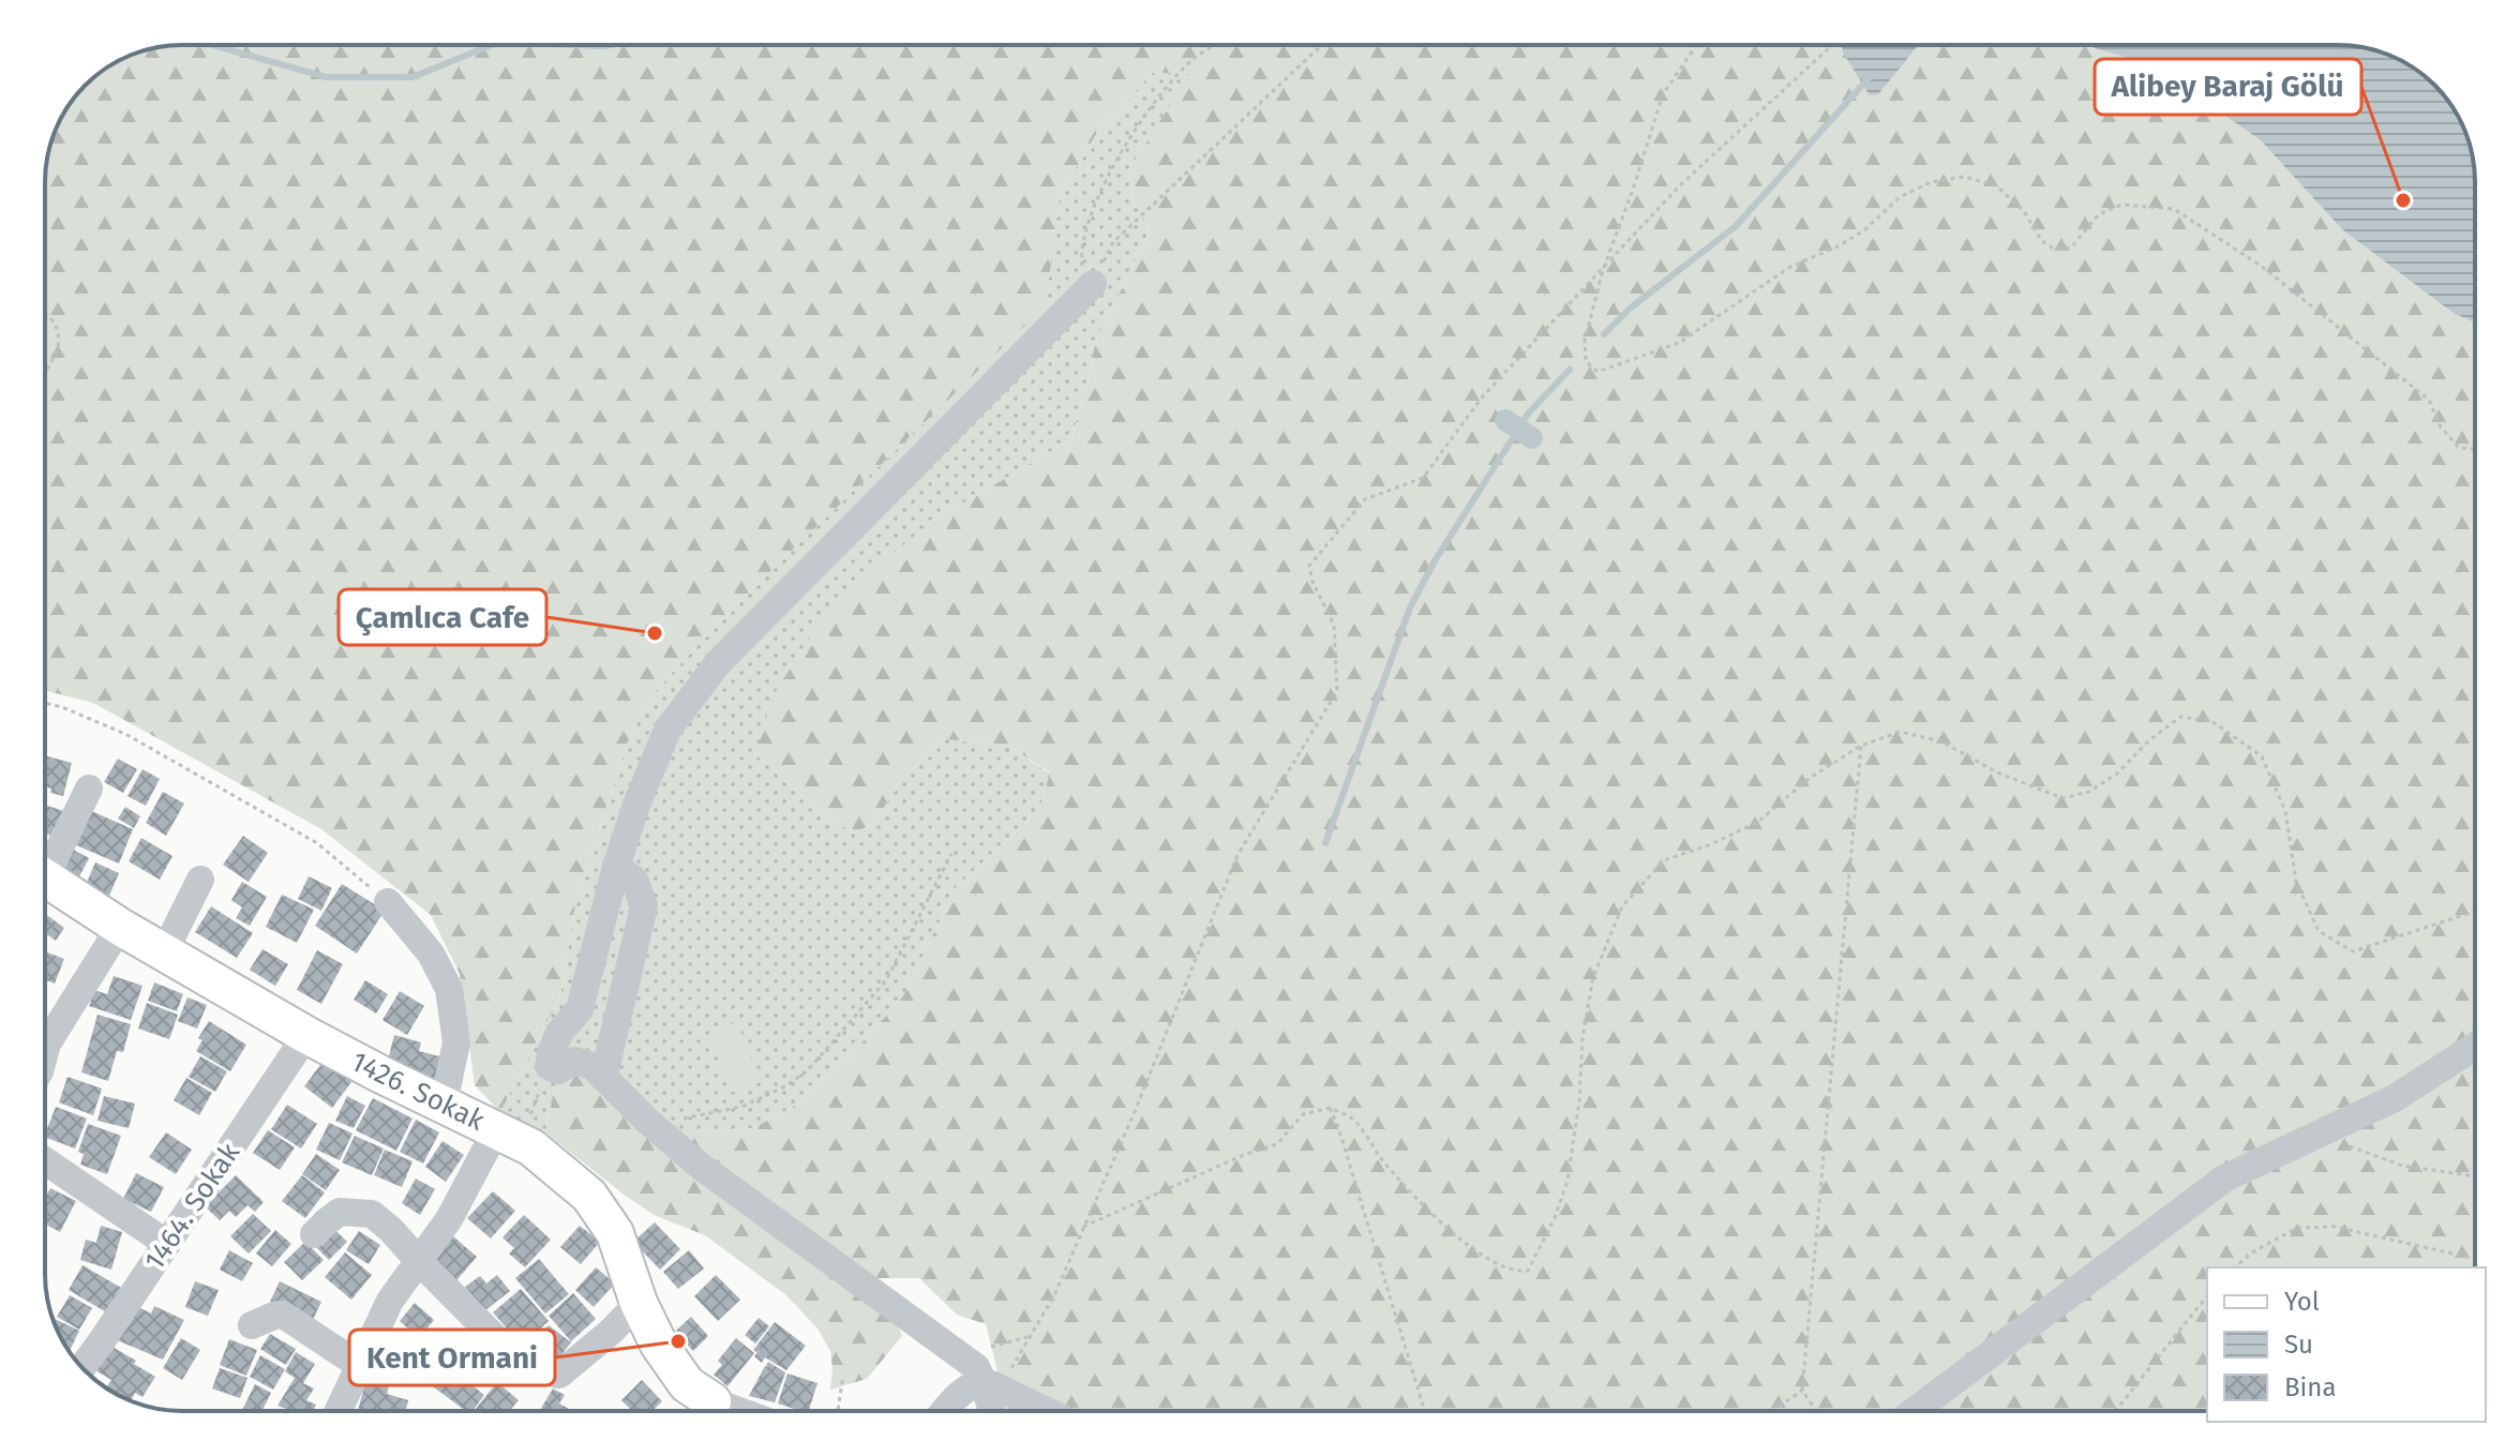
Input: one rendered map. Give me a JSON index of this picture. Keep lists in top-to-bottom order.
{
  "streets": {
    "main road": ["1426. Sokak"],
    "street": ["1464. Sokak"]
  },
  "crossings": [
    ["1426. Sokak", "1464. Sokak"]
  ],
  "places": ["Alibey Baraj Gölü", "Çamlıca Cafe", "Kent Ormani"],
  "legend": ["Yol", "Su", "Bina"]
}
